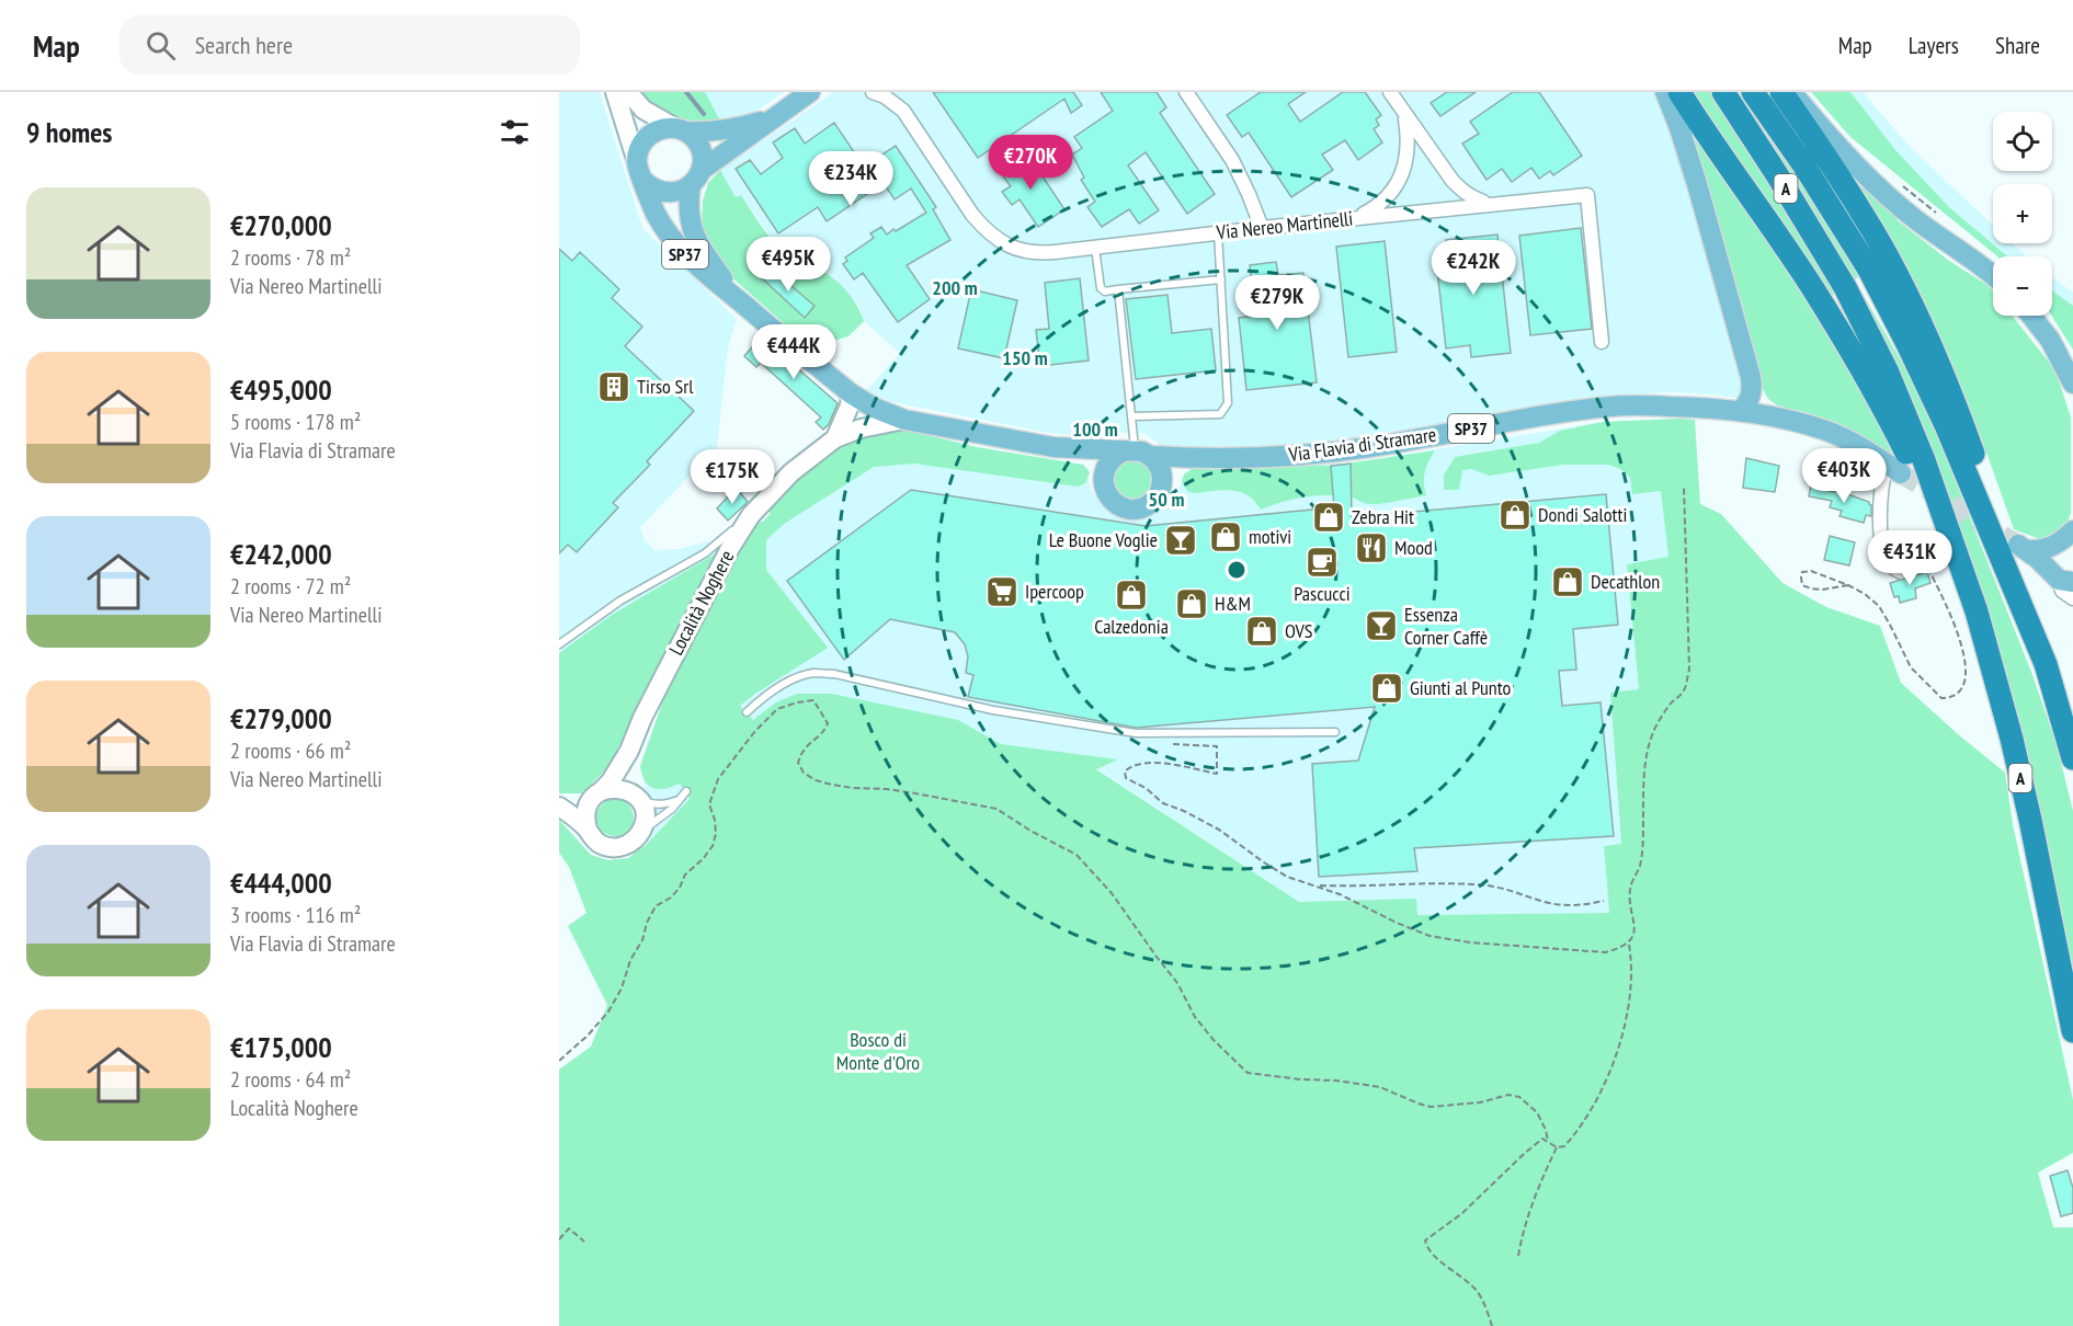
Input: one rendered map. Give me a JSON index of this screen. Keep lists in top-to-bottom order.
{
  "streets": {
    "highway": ["A"],
    "main road": ["SP37", "Via Flavia di Stramare", "Località Noghere"],
    "street": ["Via Nereo Martinelli"]
  },
  "crossings": [
    ["Via Flavia di Stramare", "Località Noghere"]
  ],
  "parks": ["Bosco di Monte d'Oro"],
  "places": {
    "building": ["Tirso Srl"],
    "shop": [
      "Dondi Salotti",
      "Zebra Hit",
      "motivi",
      "Decathlon",
      "Calzedonia",
      "H&M",
      "OVS",
      "Giunti al Punto"
    ],
    "bar": ["Le Buone Voglie", "Essenza Corner Caffè"],
    "restaurant": ["Mood"],
    "cafe": ["Pascucci"],
    "supermarket": ["Ipercoop"]
  },
  "page": {
    "header": "Map",
    "search": "Search here",
    "nav": ["Map", "Layers", "Share"],
    "heading": "9 homes",
    "map_buttons": ["+", "−"],
    "price": [
      "€270K",
      "€234K",
      "€495K",
      "€242K",
      "€279K",
      "€444K",
      "€403K",
      "€175K",
      "€431K"
    ],
    "list": [
      {
        "name": "€270,000",
        "note": "2 rooms · 78 m² · Via Nereo Martinelli"
      },
      {
        "name": "€495,000",
        "note": "5 rooms · 178 m² · Via Flavia di Stramare"
      },
      {
        "name": "€242,000",
        "note": "2 rooms · 72 m² · Via Nereo Martinelli"
      },
      {
        "name": "€279,000",
        "note": "2 rooms · 66 m² · Via Nereo Martinelli"
      },
      {
        "name": "€444,000",
        "note": "3 rooms · 116 m² · Via Flavia di Stramare"
      },
      {
        "name": "€175,000",
        "note": "2 rooms · 64 m² · Località Noghere"
      }
    ]
  },
  "rings": [
    "200 m",
    "150 m",
    "100 m",
    "50 m"
  ]
}
